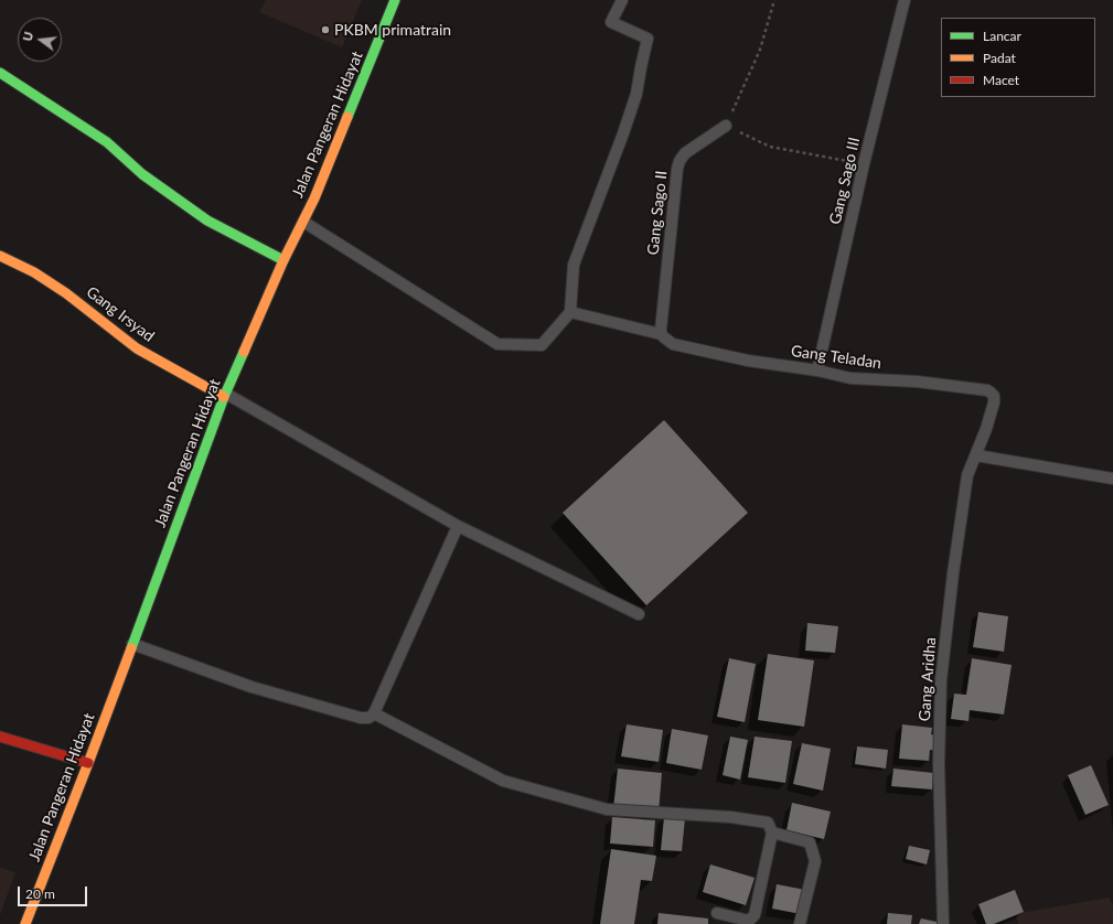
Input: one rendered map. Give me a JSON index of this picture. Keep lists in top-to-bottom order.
{
  "streets": {
    "main road": ["Jalan Pangeran Hidayat", "Gang Irsyad"],
    "lane": [
      "Gang Sago III",
      "Gang Sago II",
      "Gang Teladan",
      "Gang Aridha"
    ]
  },
  "crossings": [
    ["Jalan Pangeran Hidayat", "Gang Irsyad"],
    ["Gang Sago III", "Gang Teladan"],
    ["Gang Sago II", "Gang Teladan"],
    ["Gang Teladan", "Gang Aridha"]
  ],
  "places": ["PKBM primatrain"],
  "legend": ["Lancar", "Padat", "Macet"],
  "scale_bar": "20 m",
  "north": "left"
}
